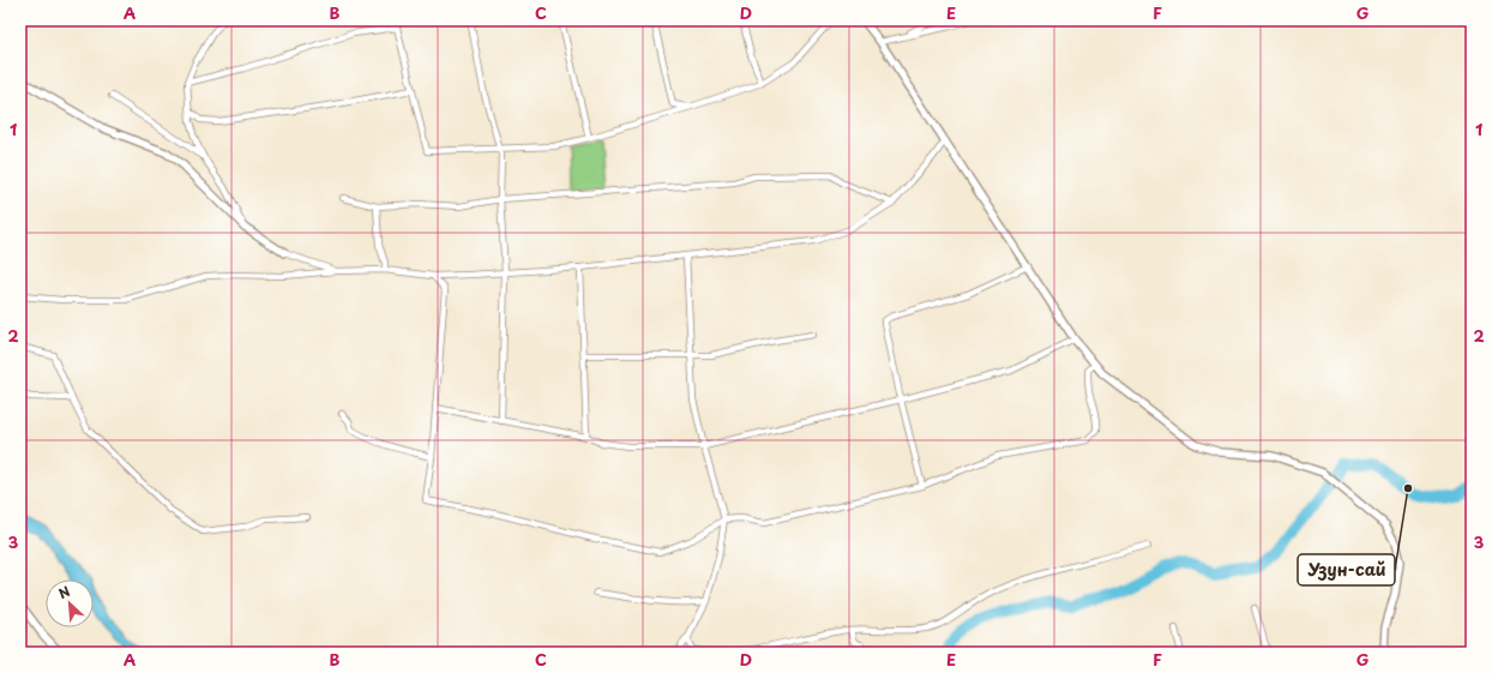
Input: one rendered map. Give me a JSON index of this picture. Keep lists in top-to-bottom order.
{
  "places": ["Узун-сай"],
  "north": "top left",
  "grid": {
    "columns": [
      "A",
      "B",
      "C",
      "D",
      "E",
      "F",
      "G"
    ],
    "rows": ["1", "2", "3"]
  }
}
